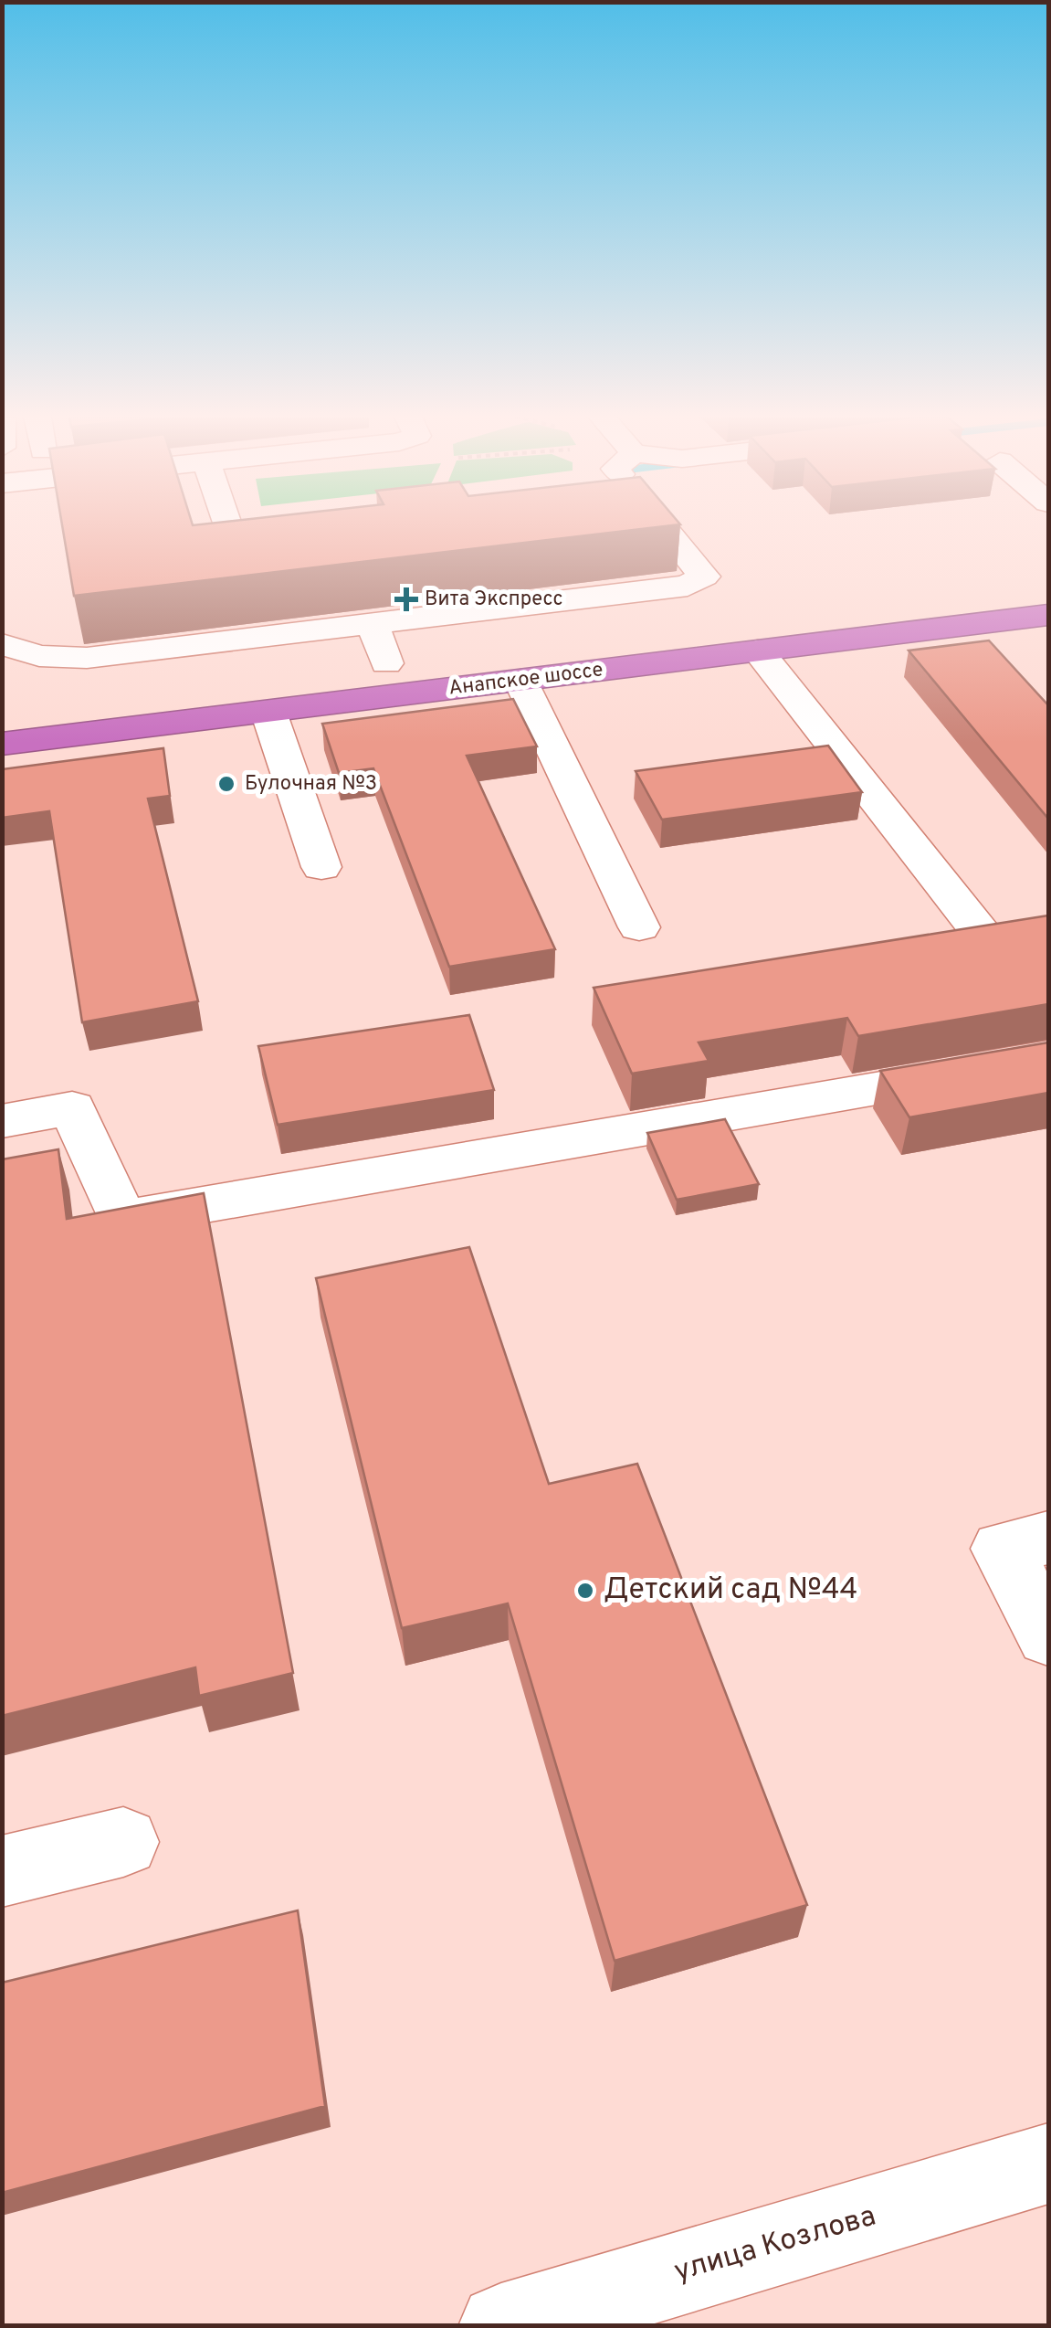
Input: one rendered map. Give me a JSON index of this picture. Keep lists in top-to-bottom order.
{
  "streets": {
    "highway": ["Анапское шоссе"],
    "street": ["улица Козлова"]
  },
  "places": {
    "health": ["Вита Экспресс"],
    "other": ["Булочная №3", "Детский сад №44"]
  }
}
